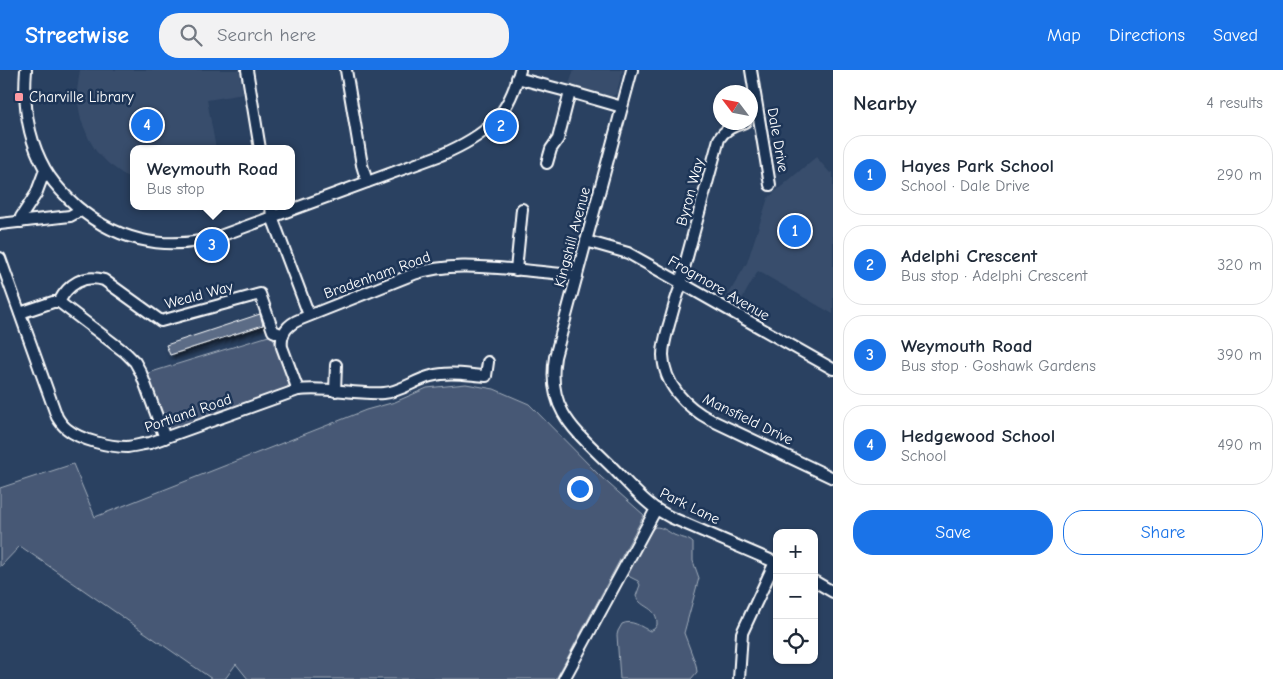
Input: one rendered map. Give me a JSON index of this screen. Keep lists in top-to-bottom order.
{
  "streets": {
    "street": [
      "Dale Drive",
      "Byron Way",
      "Kingshill Avenue",
      "Bradenham Road",
      "Frogmore Avenue",
      "Weald Way",
      "Portland Road",
      "Mansfield Drive",
      "Park Lane"
    ]
  },
  "crossings": [
    ["Byron Way", "Frogmore Avenue"],
    ["Byron Way", "Mansfield Drive"],
    ["Kingshill Avenue", "Bradenham Road"],
    ["Kingshill Avenue", "Frogmore Avenue"],
    ["Kingshill Avenue", "Park Lane"],
    ["Bradenham Road", "Weald Way"],
    ["Frogmore Avenue", "Mansfield Drive"]
  ],
  "places": {
    "transit": ["Charville Library"]
  },
  "north": "top left",
  "page": {
    "header": "Streetwise",
    "search": "Search here",
    "nav": ["Map", "Directions", "Saved"],
    "heading": ["Nearby", "4 results"],
    "pins": [
      "4",
      "2",
      "1",
      "3"
    ],
    "list": [
      {
        "mark": "1",
        "name": "Hayes Park School",
        "note": "School · Dale Drive",
        "value": "290 m"
      },
      {
        "mark": "2",
        "name": "Adelphi Crescent",
        "note": "Bus stop · Adelphi Crescent",
        "value": "320 m"
      },
      {
        "mark": "3",
        "name": "Weymouth Road",
        "note": "Bus stop · Goshawk Gardens",
        "value": "390 m"
      },
      {
        "mark": "4",
        "name": "Hedgewood School",
        "note": "School",
        "value": "490 m"
      }
    ],
    "popup": ["Weymouth Road", "Bus stop"],
    "buttons": ["Save", "Share"],
    "map_buttons": ["+", "−"]
  }
}
